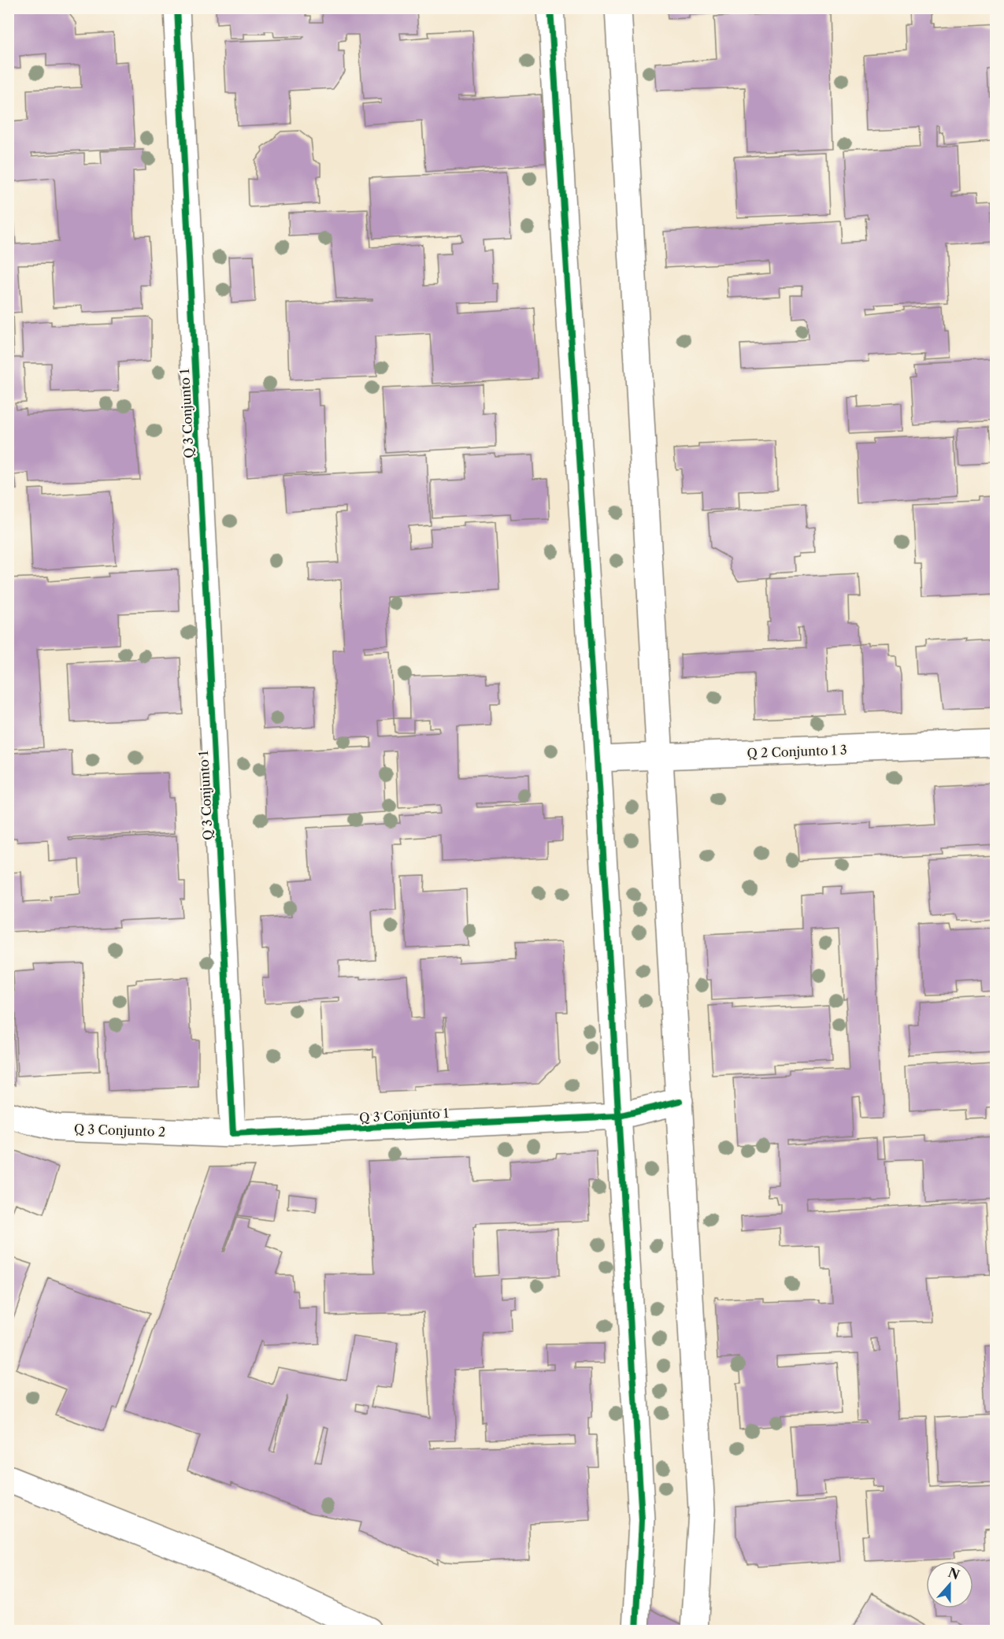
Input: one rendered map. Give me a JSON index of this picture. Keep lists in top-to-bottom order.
{
  "streets": {
    "street": ["Q 3 Conjunto 1", "Q 2 Conjunto 1 3", "Q 3 Conjunto 2"]
  },
  "crossings": [
    ["Q 3 Conjunto 1", "Q 3 Conjunto 2"]
  ],
  "north": "top"
}
